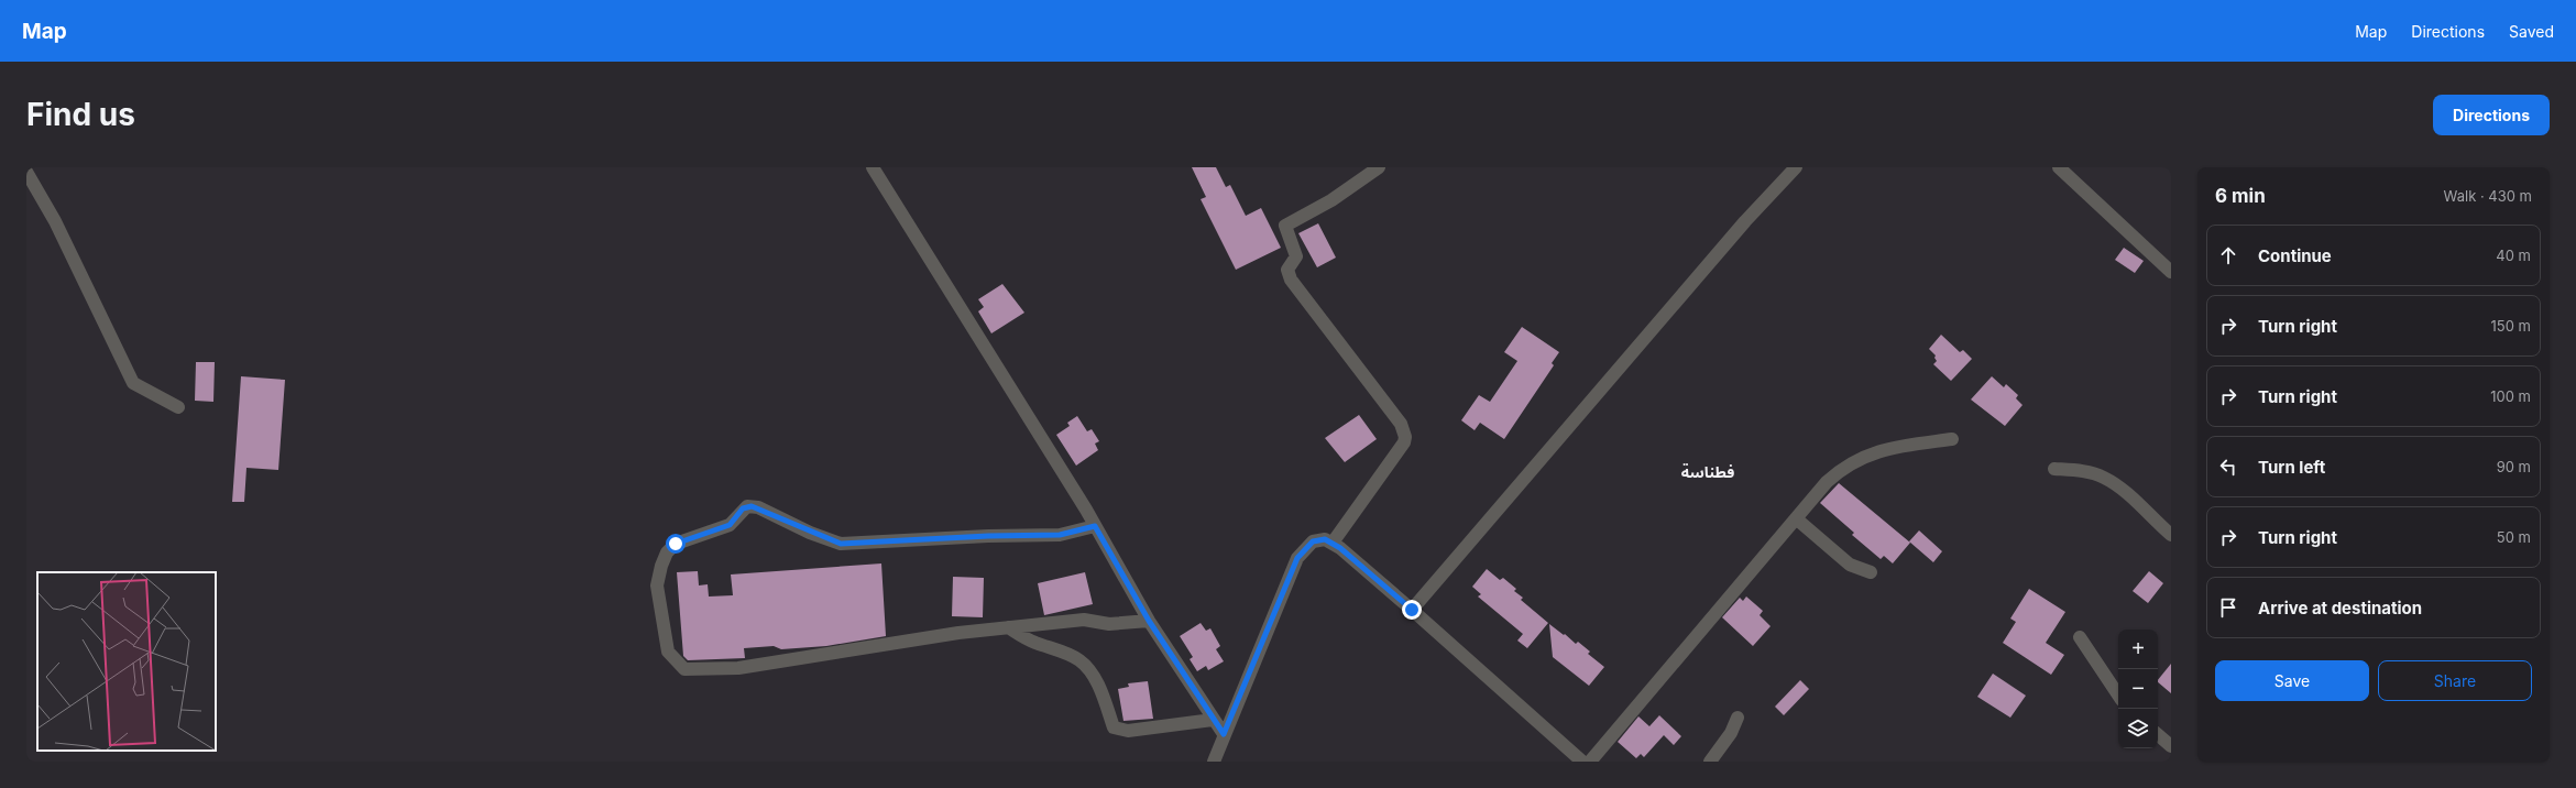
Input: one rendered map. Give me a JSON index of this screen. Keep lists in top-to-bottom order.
{
  "districts": ["فطناسة"],
  "page": {
    "header": "Map",
    "nav": ["Map", "Directions", "Saved"],
    "buttons": [
      "Directions",
      ["Save", "Share"]
    ],
    "title": "Find us",
    "heading": ["6 min", "Walk · 430 m"],
    "list": [
      ["Continue", "40 m"],
      ["Turn right", "150 m"],
      ["Turn right", "100 m"],
      ["Turn left", "90 m"],
      ["Turn right", "50 m"],
      "Arrive at destination"
    ],
    "map_buttons": ["+", "−"]
  }
}
